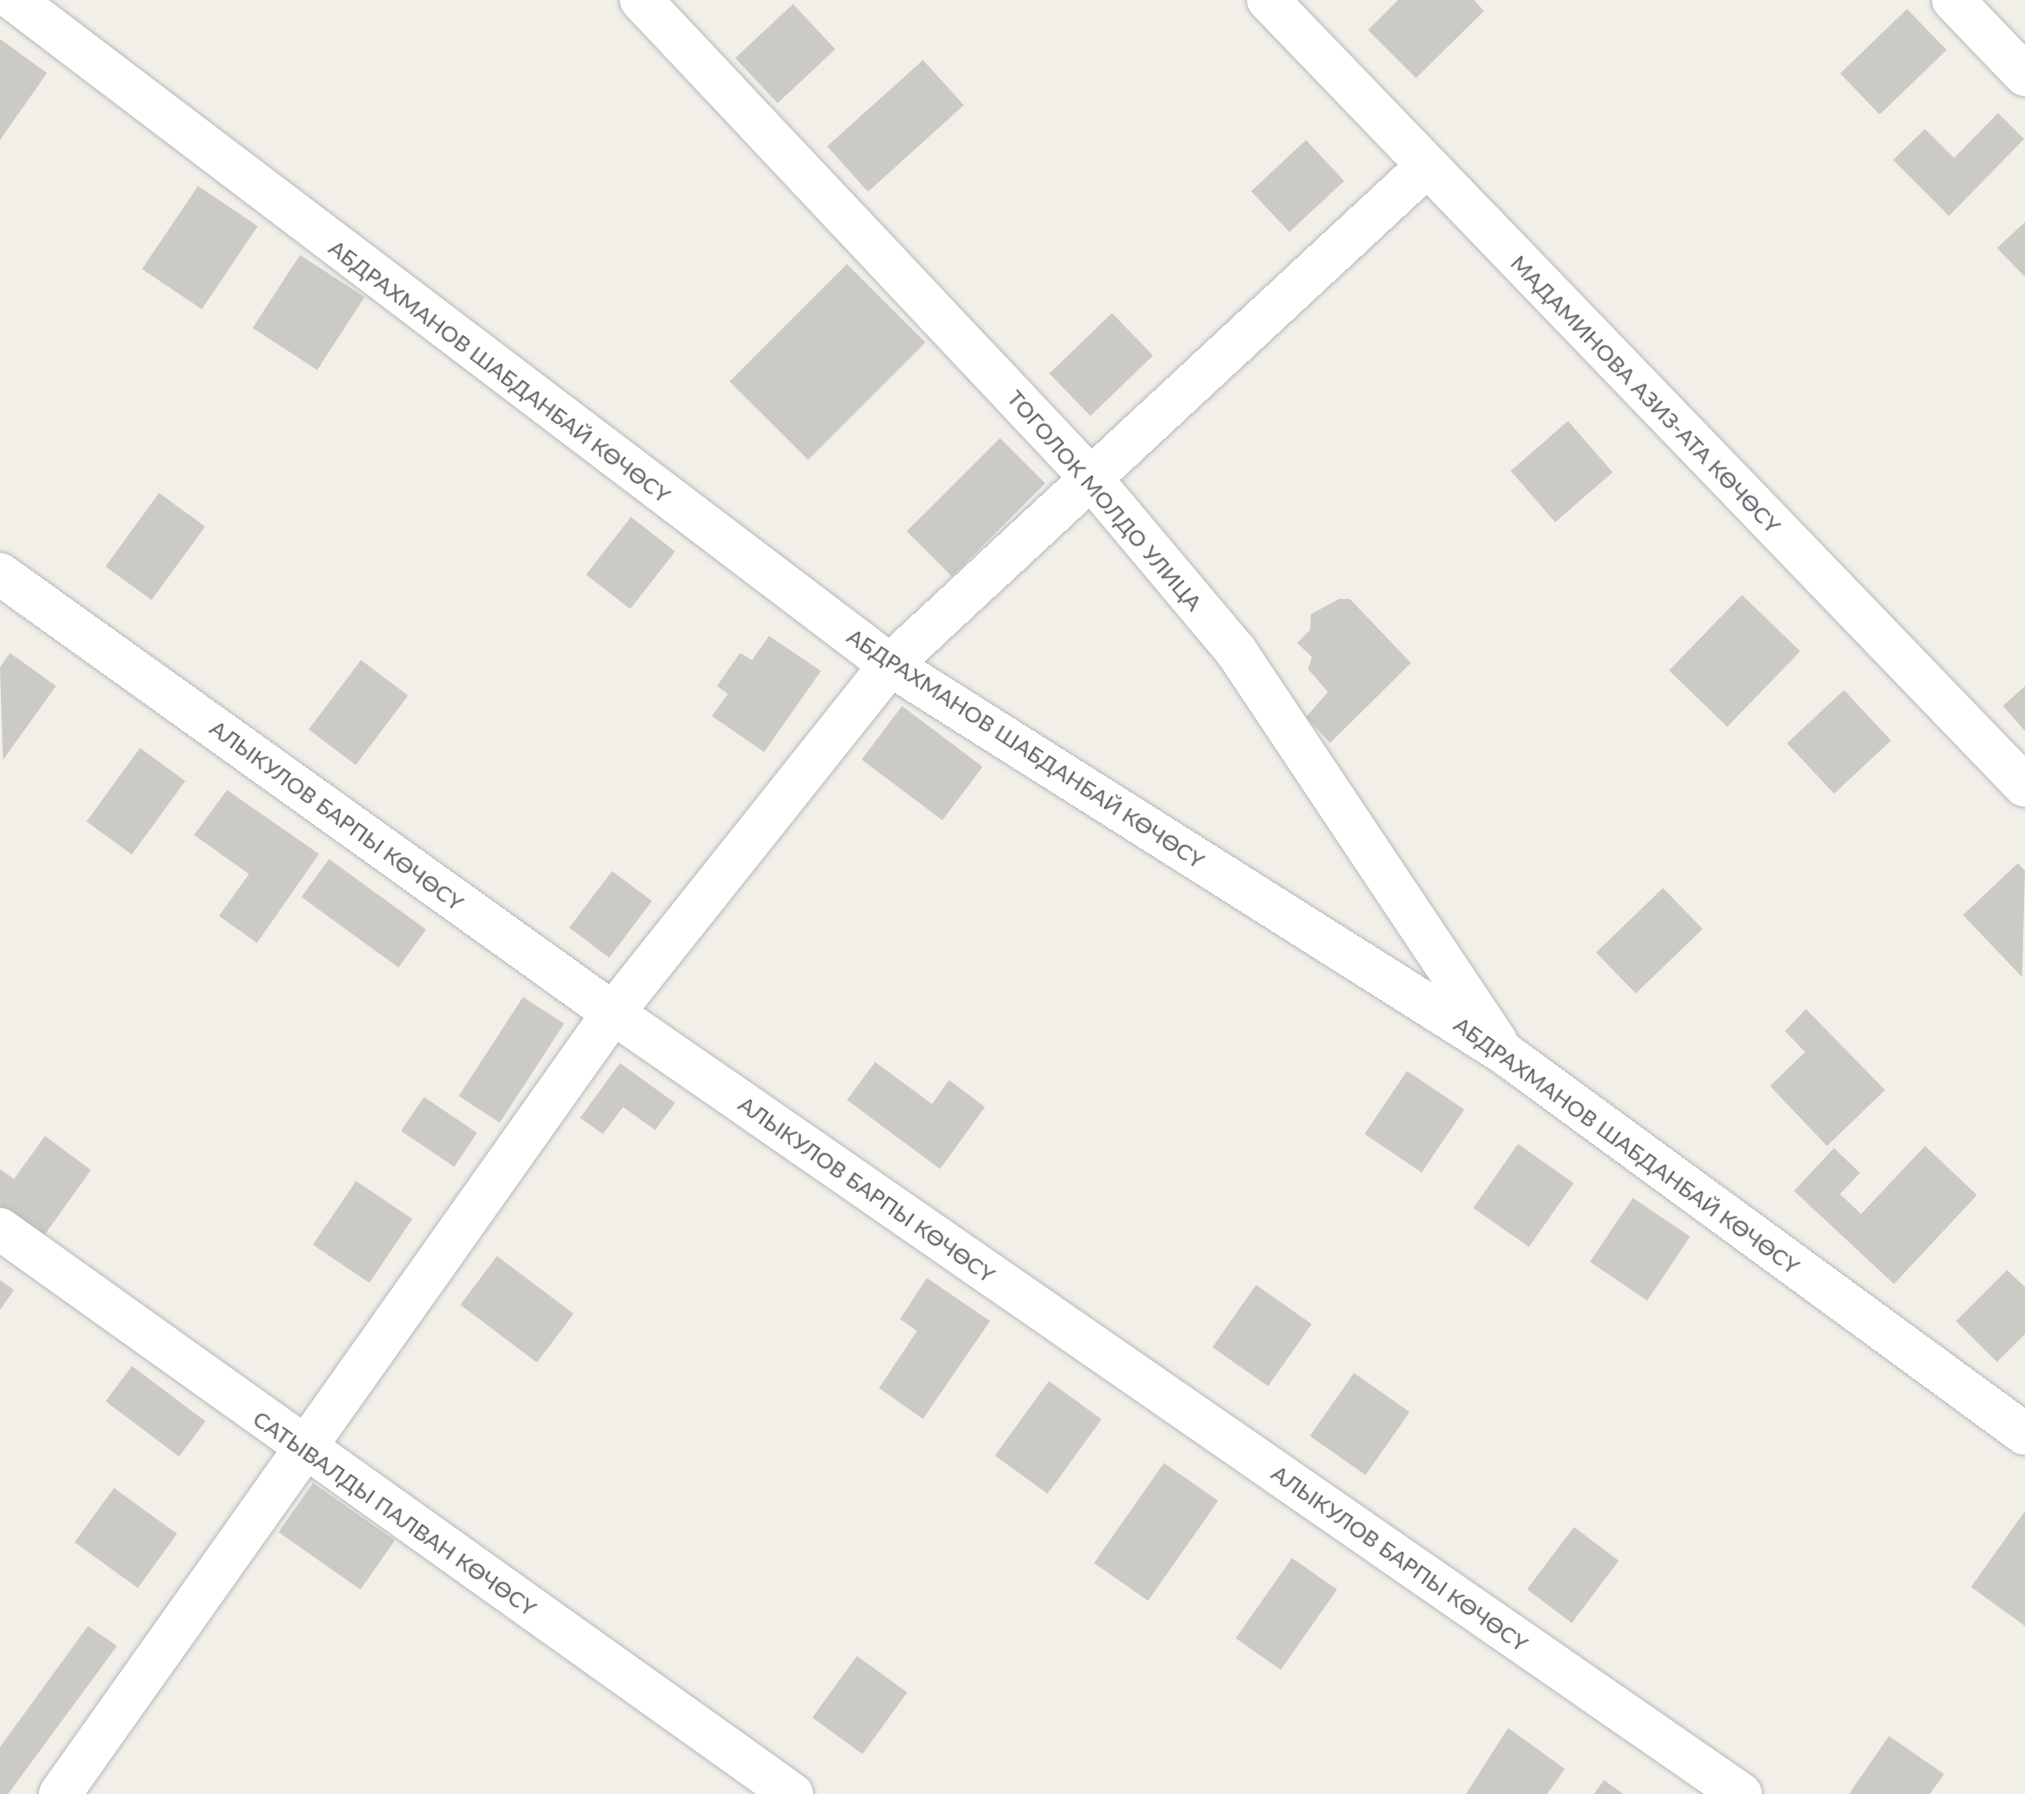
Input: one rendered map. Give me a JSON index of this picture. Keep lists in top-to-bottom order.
{
  "streets": {
    "street": [
      "АБДРАХМАНОВ ШАБДАНБАЙ КӨЧӨСҮ",
      "МАДАМИНОВА АЗИЗ-АТА КӨЧӨСҮ",
      "ТОГОЛОК МОЛДО УЛИЦА",
      "АЛЫКУЛОВ БАРПЫ КӨЧӨСҮ",
      "САТЫВАЛДЫ ПАЛВАН КӨЧӨСҮ"
    ]
  },
  "crossings": [
    ["АБДРАХМАНОВ ШАБДАНБАЙ КӨЧӨСҮ", "ТОГОЛОК МОЛДО УЛИЦА"]
  ]
}
